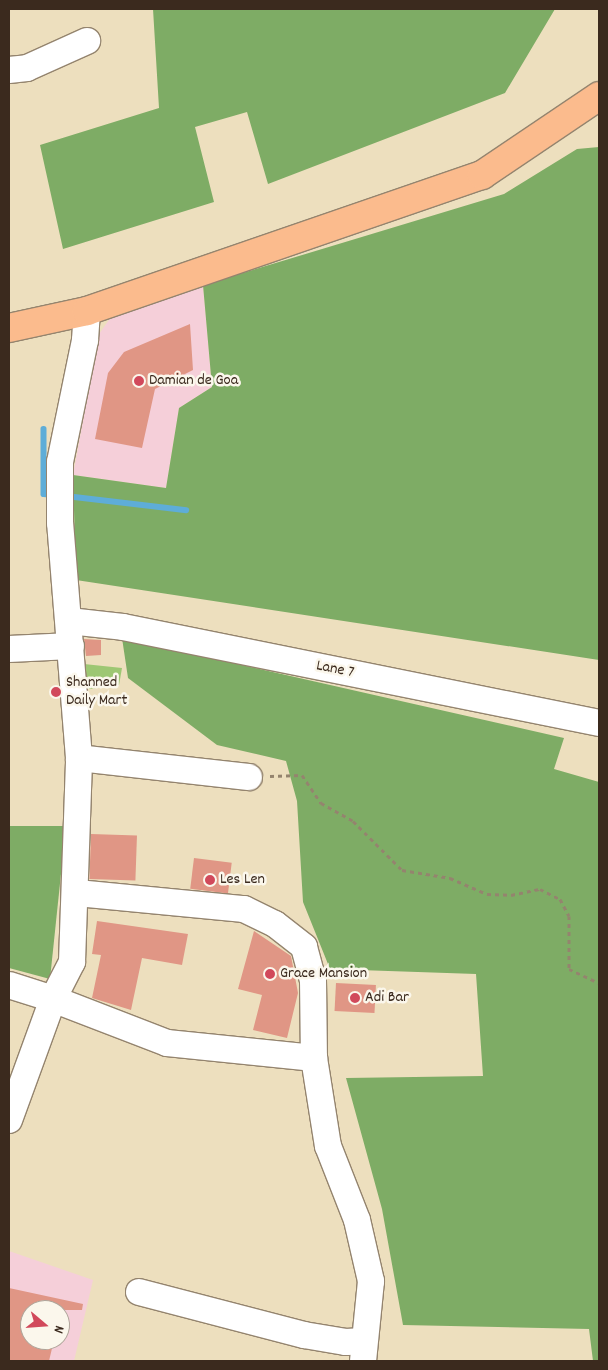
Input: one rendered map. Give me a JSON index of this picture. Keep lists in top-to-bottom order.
{
  "streets": {
    "street": ["Lane 7"]
  },
  "places": [
    "Damian de Goa",
    "Shanned Daily Mart",
    "Les Len",
    "Grace Mansion",
    "Adi Bar"
  ],
  "north": "right"
}
